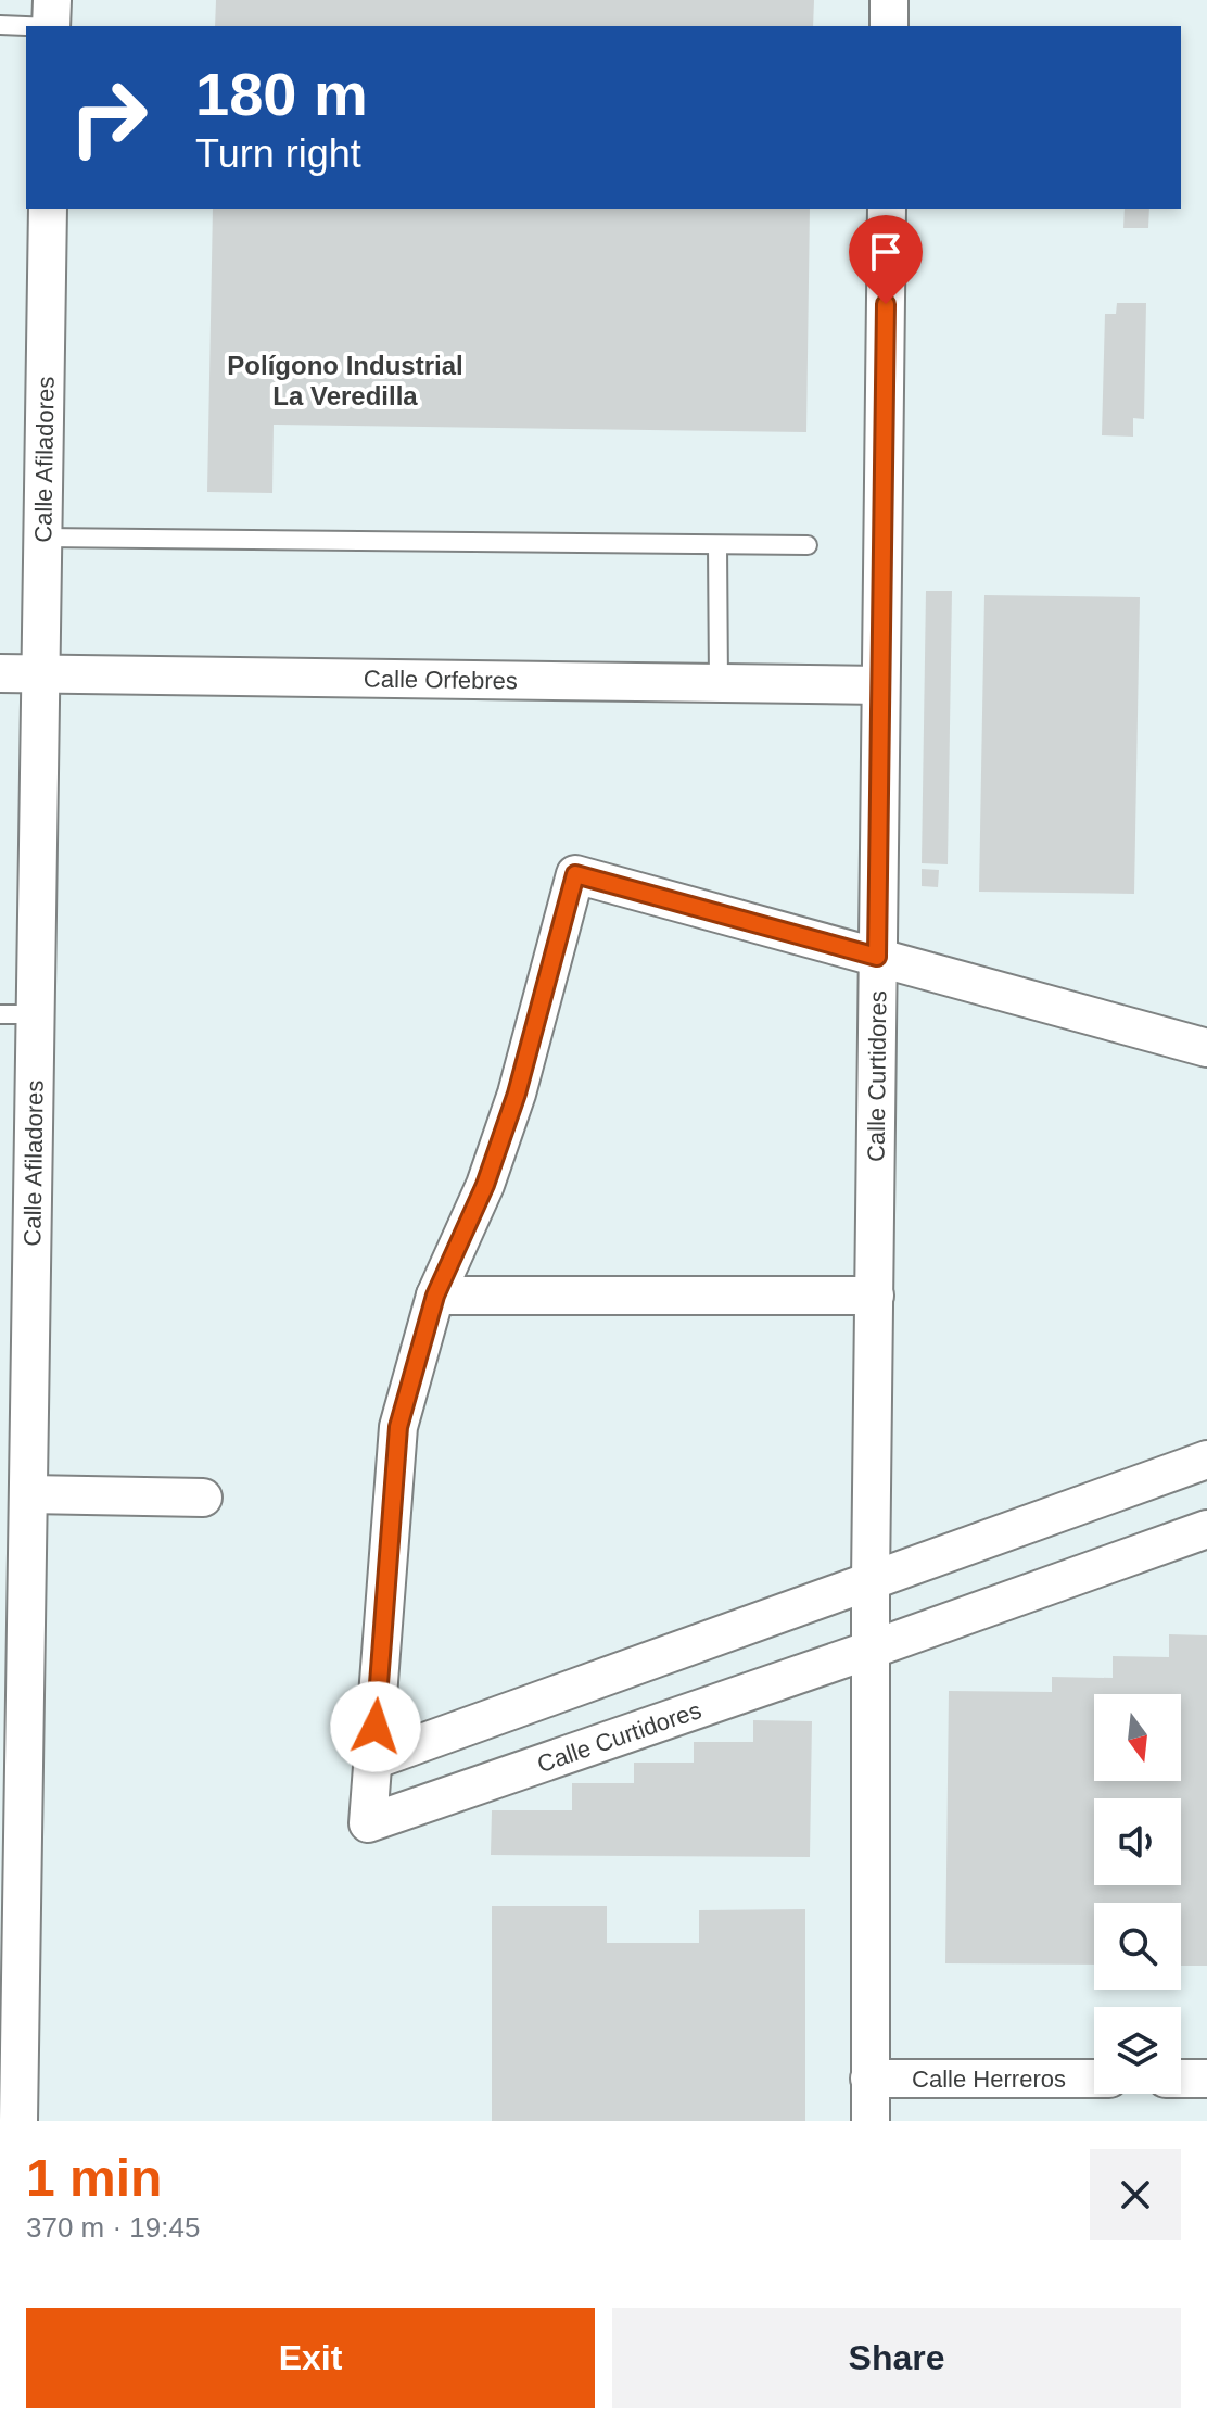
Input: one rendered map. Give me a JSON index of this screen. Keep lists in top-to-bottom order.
{
  "streets": {
    "street": [
      "Calle Afiladores",
      "Calle Orfebres",
      "Calle Curtidores",
      "Calle Herreros"
    ]
  },
  "crossings": [
    ["Calle Afiladores", "Calle Orfebres"],
    ["Calle Orfebres", "Calle Curtidores"],
    ["Calle Curtidores", "Calle Herreros"]
  ],
  "districts": ["Polígono Industrial La Veredilla"],
  "north": "bottom",
  "page": {
    "turn": ["180 m", "Turn right"],
    "heading": ["1 min", "370 m · 19:45"],
    "buttons": ["Exit", "Share"]
  }
}
